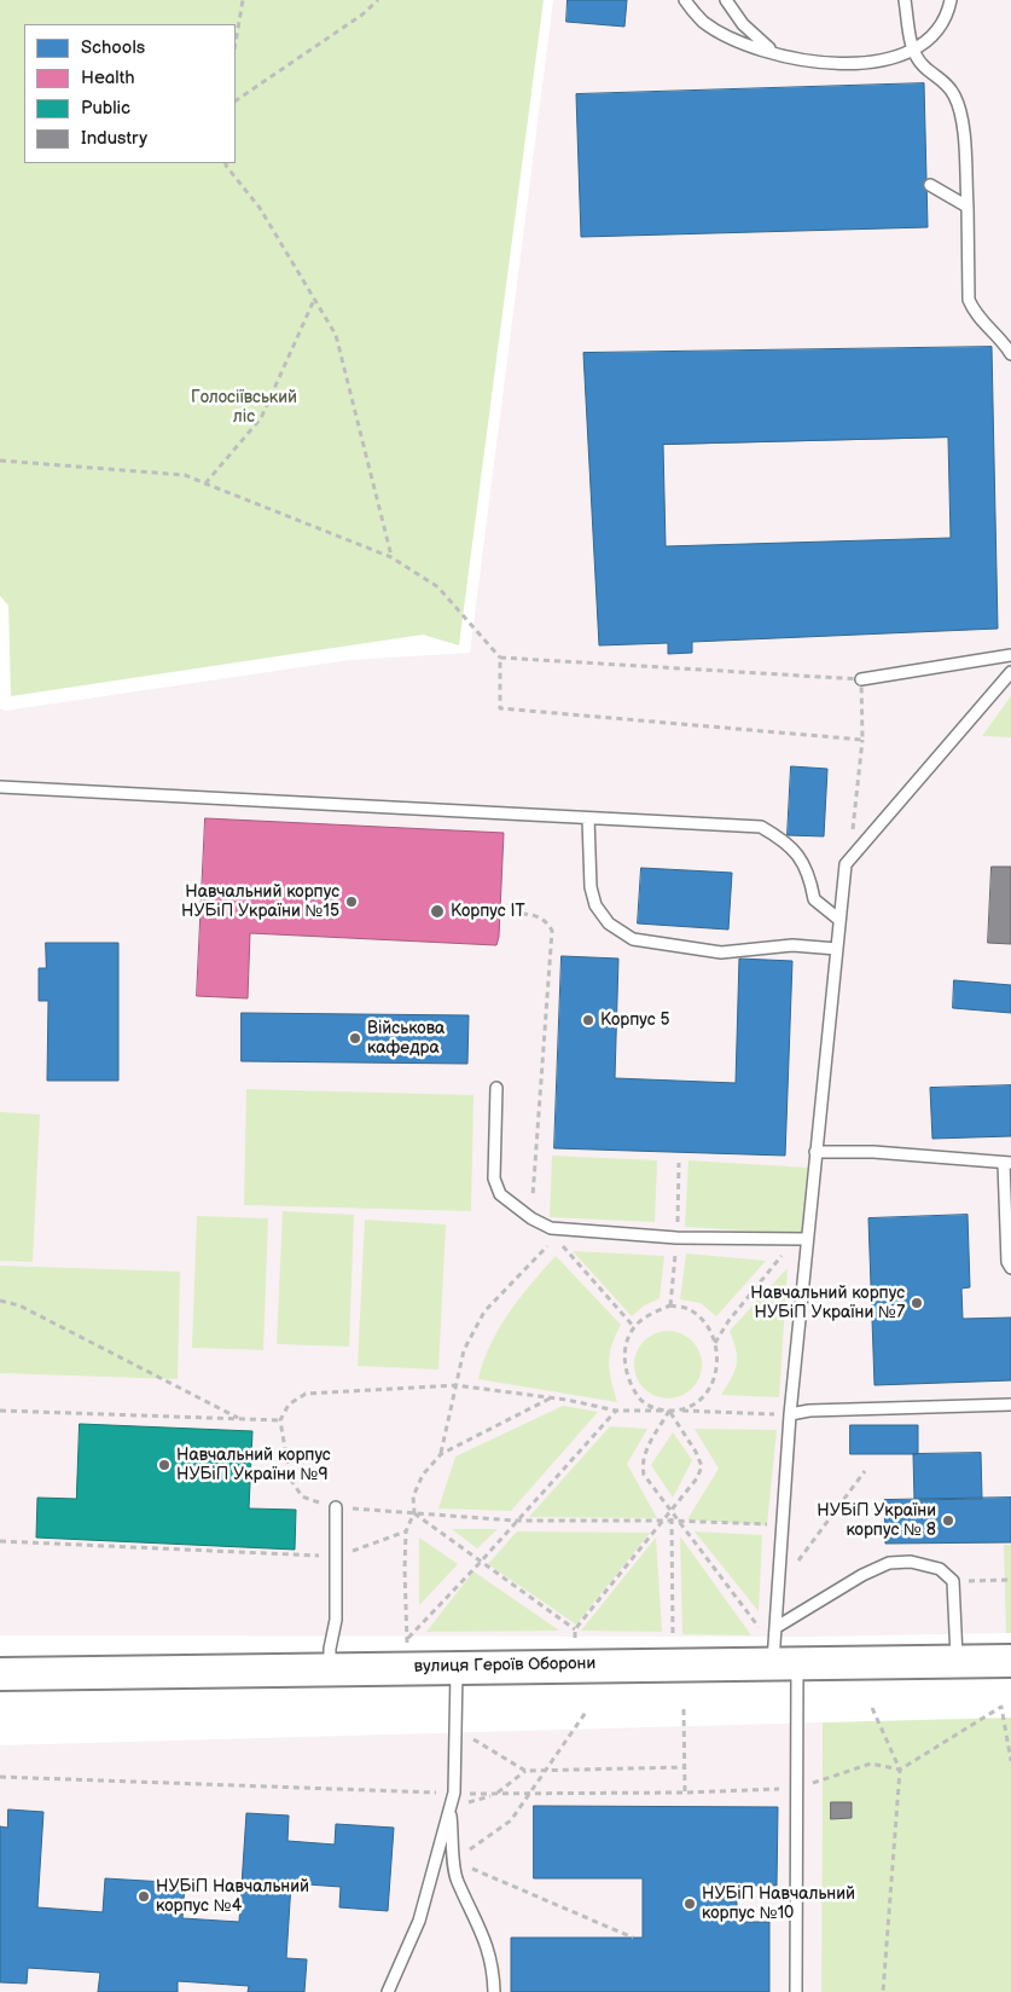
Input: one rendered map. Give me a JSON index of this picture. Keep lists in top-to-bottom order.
{
  "streets": {
    "street": ["вулиця Героїв Оборони"]
  },
  "parks": ["Голосіївський ліс"],
  "places": [
    "Навчальний корпус НУБіП України №15",
    "Корпус ІТ",
    "Корпус 5",
    "Військова кафедра",
    "Навчальний корпус НУБіП України №7",
    "Навчальний корпус НУБіП України №9",
    "НУБіП України корпус № 8",
    "НУБіП Навчальний корпус №4",
    "НУБіП Навчальний корпус №10"
  ],
  "legend": [
    "Schools",
    "Health",
    "Public",
    "Industry"
  ]
}
